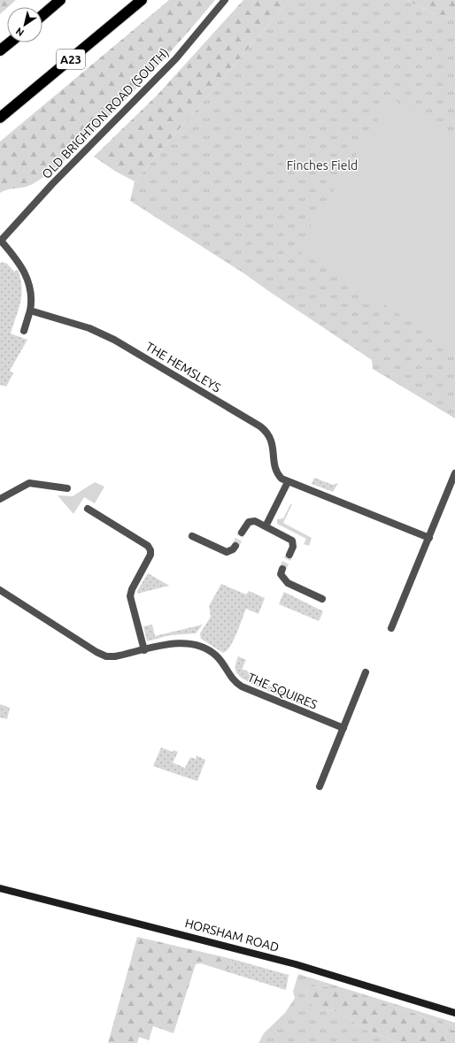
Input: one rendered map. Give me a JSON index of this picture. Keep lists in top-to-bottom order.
{
  "streets": {
    "highway": ["A23"],
    "street": [
      "OLD BRIGHTON ROAD (SOUTH)",
      "THE HEMSLEYS",
      "THE SQUIRES",
      "HORSHAM ROAD"
    ]
  },
  "parks": ["Finches Field"],
  "north": "bottom left"
}
